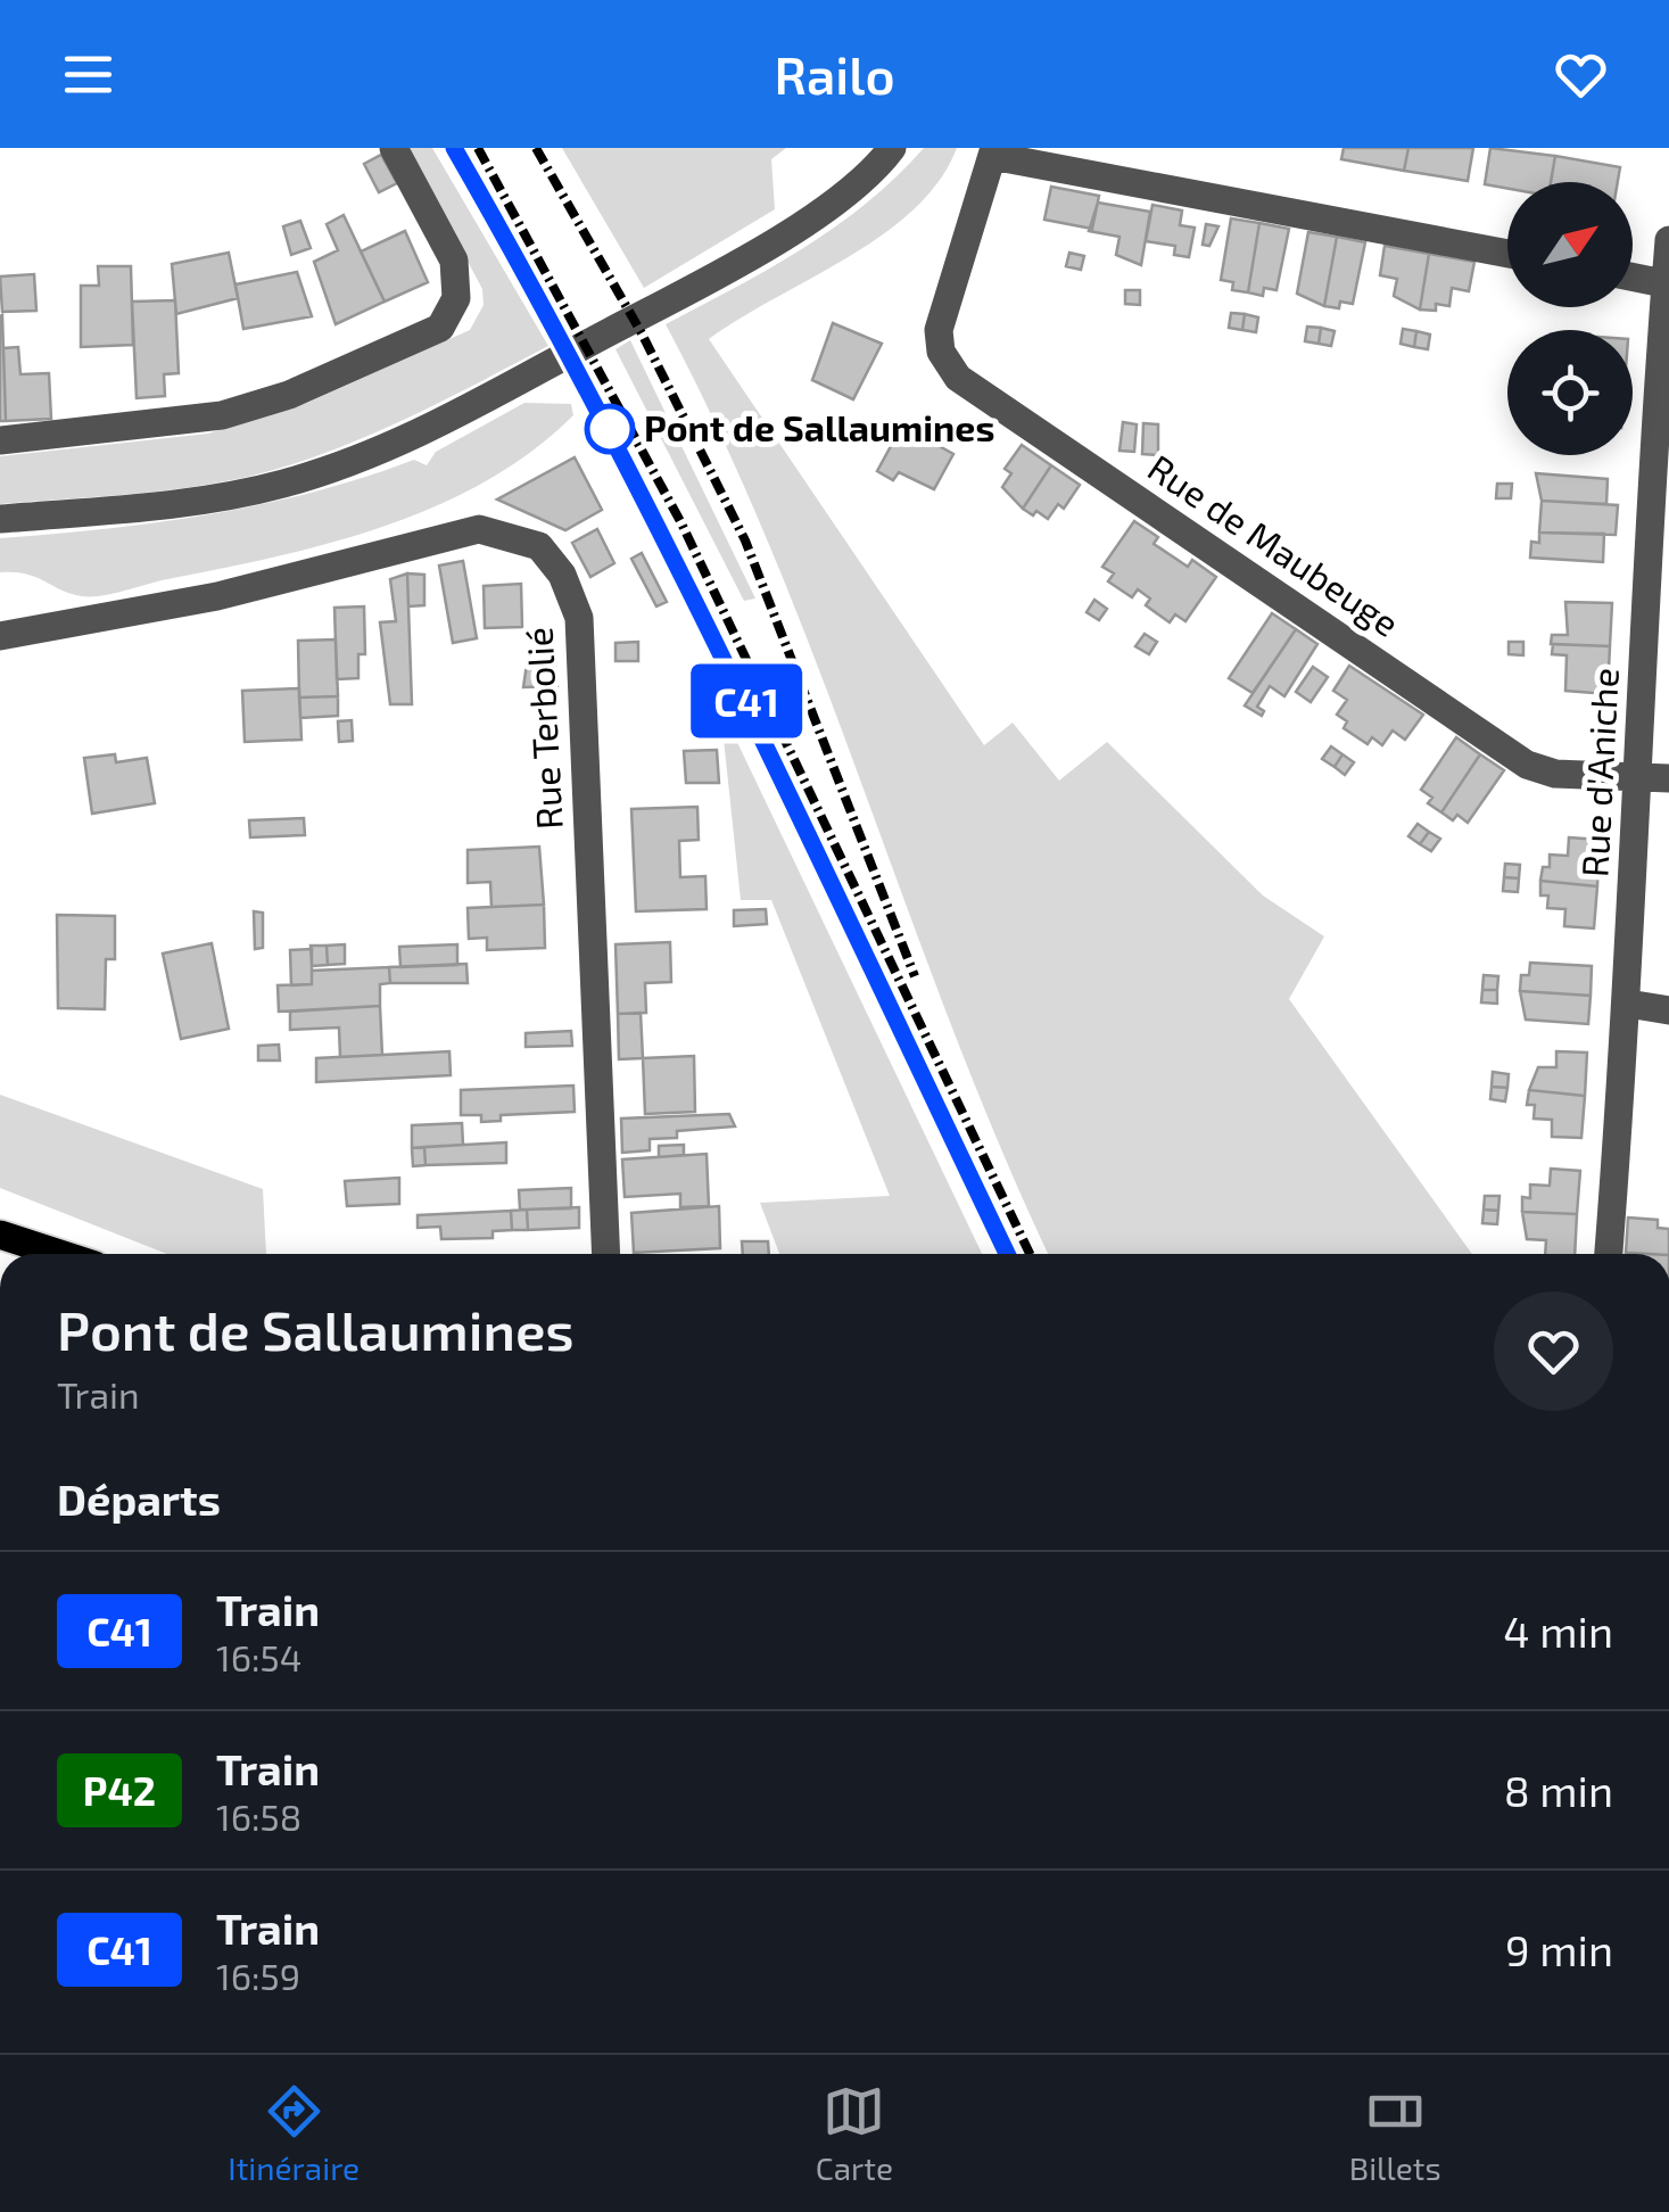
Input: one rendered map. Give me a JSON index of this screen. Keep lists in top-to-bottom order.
{
  "streets": {
    "street": ["Rue de Maubeuge", "Rue Terbolié", "Rue d'Aniche"]
  },
  "crossings": [
    ["Rue de Maubeuge", "Rue d'Aniche"]
  ],
  "places": ["Pont de Sallaumines"],
  "north": "top right",
  "page": {
    "header": "Railo",
    "on_map": "C41",
    "heading": [
      ["Pont de Sallaumines", "Train"],
      "Départs"
    ],
    "list": [
      {
        "mark": "C41",
        "name": "Train",
        "note": "16:54",
        "value": "4 min"
      },
      {
        "mark": "P42",
        "name": "Train",
        "note": "16:58",
        "value": "8 min"
      },
      {
        "mark": "C41",
        "name": "Train",
        "note": "16:59",
        "value": "9 min"
      }
    ],
    "tabs": ["Itinéraire", "Carte", "Billets"]
  }
}
